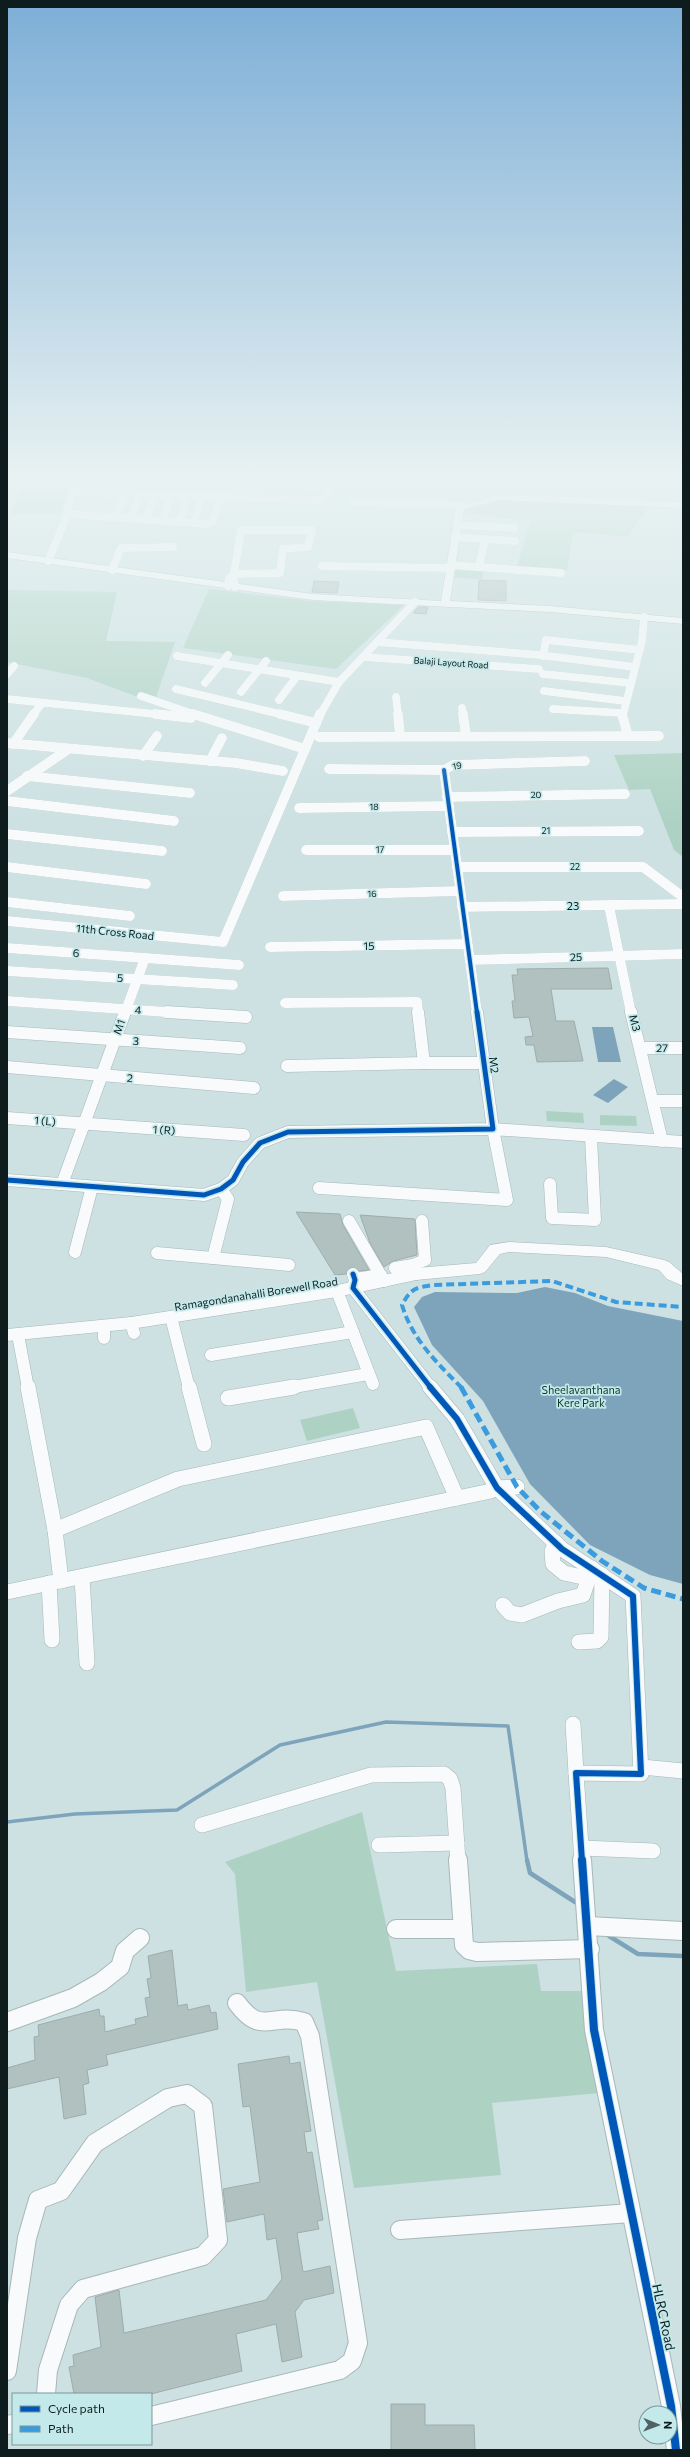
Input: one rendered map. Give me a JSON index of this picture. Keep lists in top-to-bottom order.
{
  "streets": {
    "street": [
      "Balaji Layout Road",
      "19",
      "20",
      "18",
      "21",
      "17",
      "22",
      "16",
      "23",
      "11th Cross Road",
      "15",
      "6",
      "25",
      "5",
      "4",
      "M3",
      "M1",
      "3",
      "27",
      "M2",
      "2",
      "1 (L)",
      "1 (R)",
      "Ramagondanahalli Borewell Road",
      "HLRC Road"
    ]
  },
  "crossings": [
    ["19", "M2"],
    ["20", "18"],
    ["20", "M2"],
    ["18", "M2"],
    ["21", "M2"],
    ["17", "M2"],
    ["22", "M2"],
    ["16", "M2"],
    ["23", "M3"],
    ["23", "M2"],
    ["15", "M2"],
    ["6", "M1"],
    ["25", "M3"],
    ["25", "M2"],
    ["5", "M1"],
    ["4", "M1"],
    ["M3", "27"],
    ["M1", "3"],
    ["M1", "2"],
    ["M1", "1 (L)"],
    ["M1", "1 (R)"],
    ["1 (L)", "1 (R)"]
  ],
  "parks": ["Sheelavanthana Kere Park"],
  "legend": ["Cycle path", "Path"],
  "north": "right"
}
